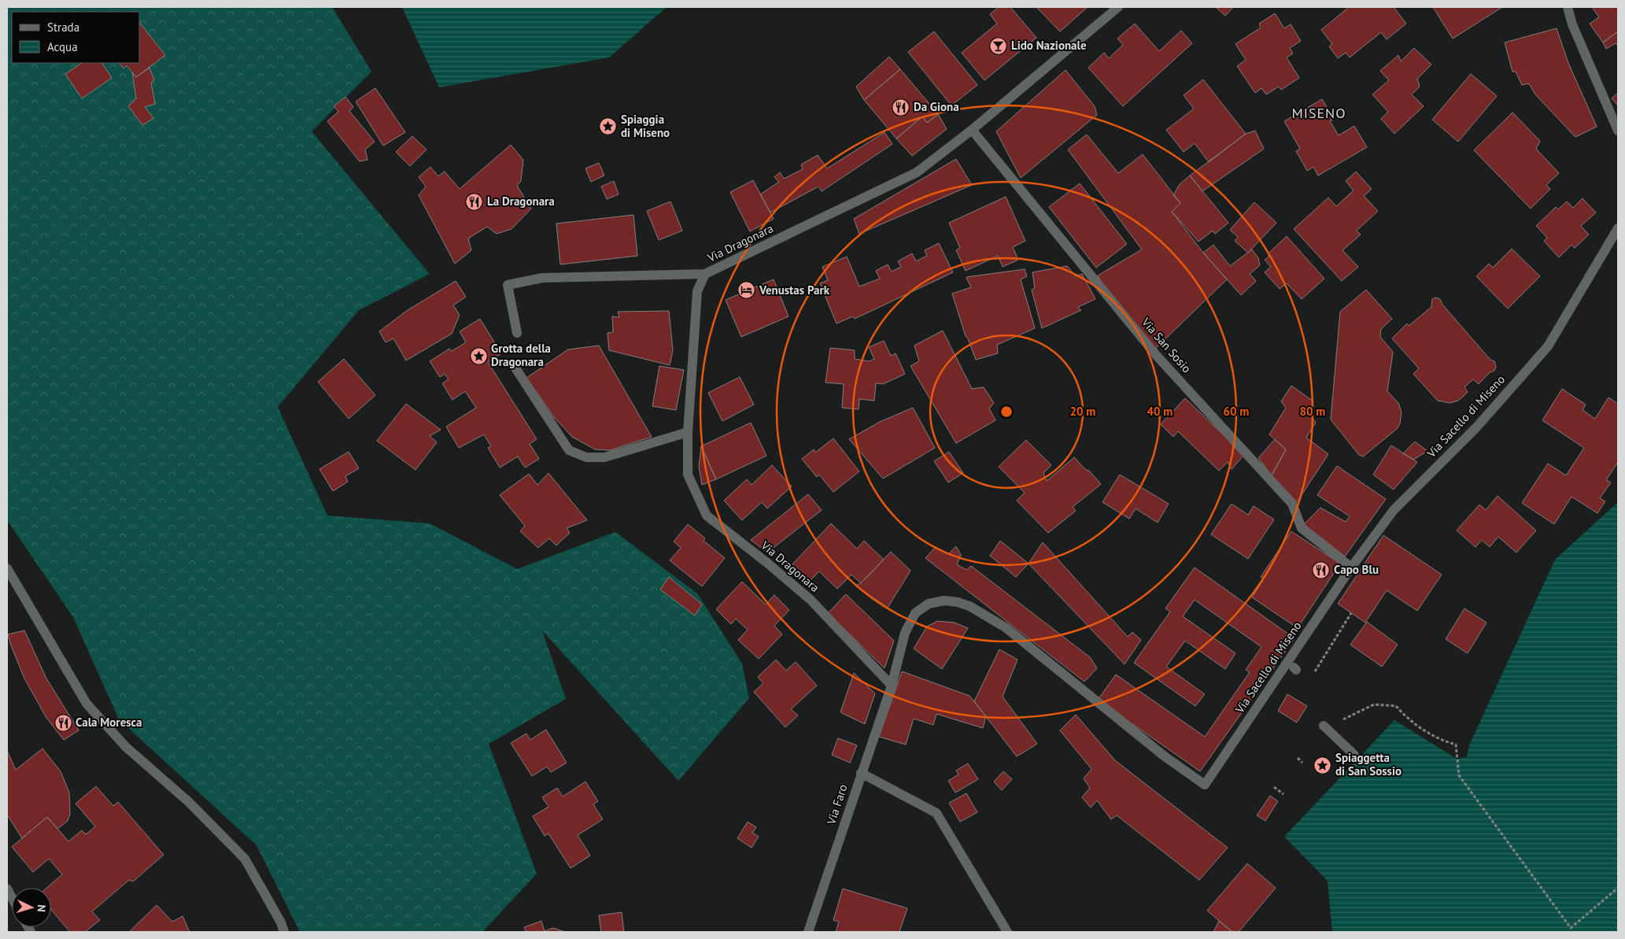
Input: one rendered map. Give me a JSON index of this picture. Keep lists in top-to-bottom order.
{
  "streets": {
    "street": [
      "Via Dragonara",
      "Via San Sosio",
      "Via Sacello di Miseno",
      "Via Faro"
    ]
  },
  "crossings": [
    ["Via Dragonara", "Via San Sosio"],
    ["Via Dragonara", "Via Sacello di Miseno"],
    ["Via Dragonara", "Via Faro"],
    ["Via San Sosio", "Via Sacello di Miseno"],
    ["Via Sacello di Miseno", "Via Faro"]
  ],
  "districts": ["MISENO"],
  "places": {
    "bar": ["Lido Nazionale"],
    "restaurant": [
      "Da Giona",
      "La Dragonara",
      "Capo Blu",
      "Cala Moresca"
    ],
    "place": ["Spiaggia di Miseno", "Grotta della Dragonara", "Spiaggetta di San Sossio"],
    "hotel": ["Venustas Park"]
  },
  "legend": ["Strada", "Acqua"],
  "north": "right",
  "rings": [
    "20 m",
    "40 m",
    "60 m",
    "80 m"
  ]
}
